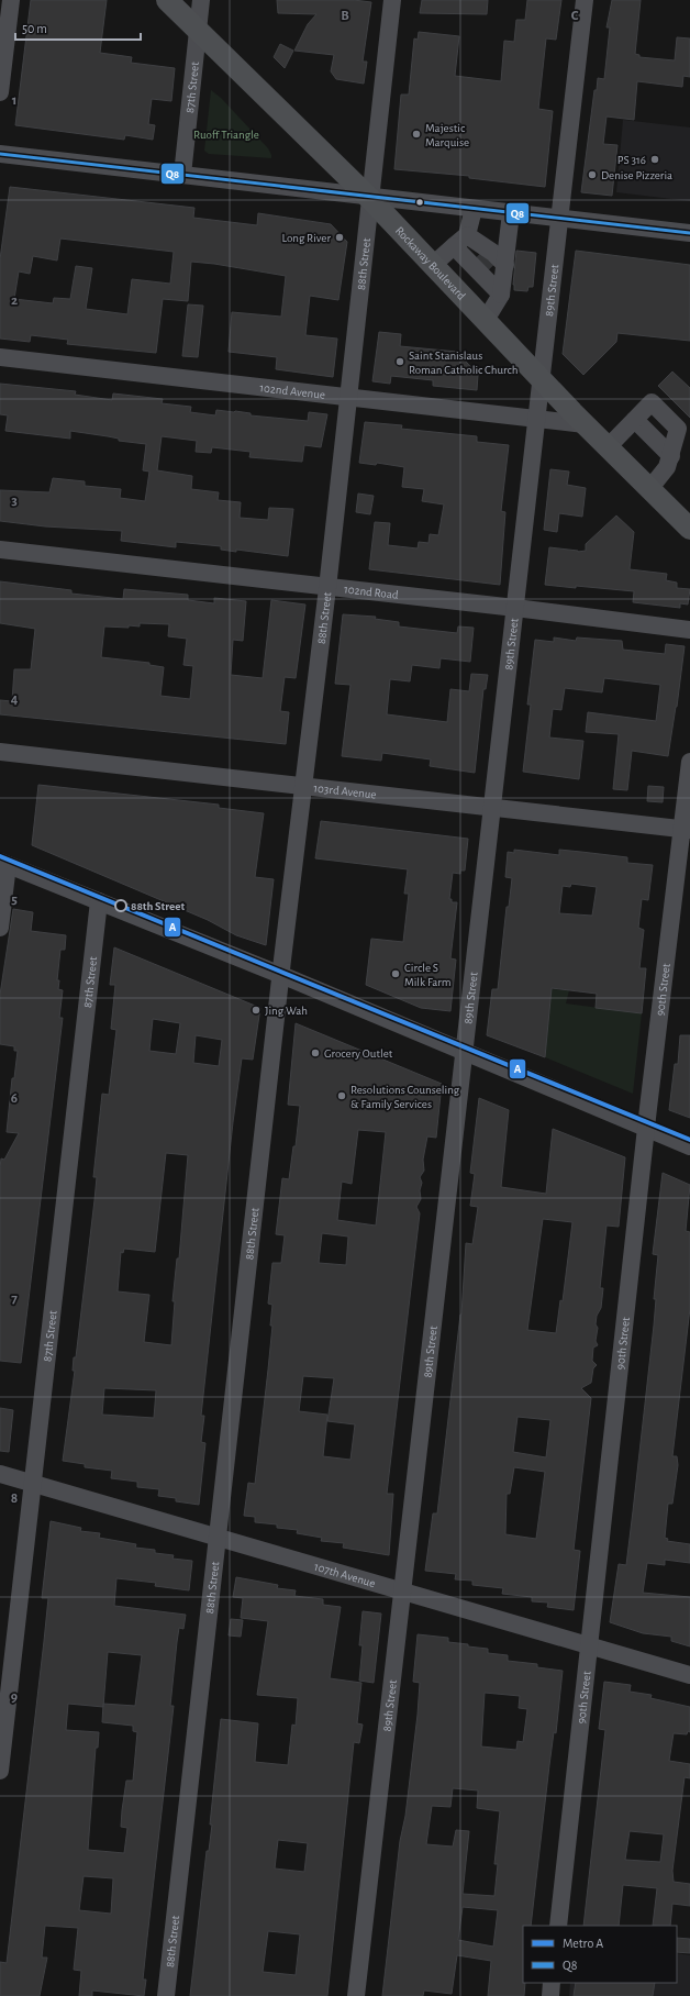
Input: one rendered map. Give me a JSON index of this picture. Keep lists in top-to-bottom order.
{
  "streets": {
    "main road": ["Rockaway Boulevard"],
    "street": [
      "87th Street",
      "88th Street",
      "89th Street",
      "102nd Avenue",
      "102nd Road",
      "103rd Avenue",
      "90th Street",
      "107th Avenue"
    ]
  },
  "crossings": [
    ["87th Street", "Rockaway Boulevard"],
    ["87th Street", "107th Avenue"],
    ["Rockaway Boulevard", "88th Street"],
    ["Rockaway Boulevard", "89th Street"],
    ["Rockaway Boulevard", "102nd Avenue"],
    ["88th Street", "102nd Avenue"],
    ["88th Street", "102nd Road"],
    ["88th Street", "103rd Avenue"],
    ["88th Street", "107th Avenue"],
    ["89th Street", "102nd Avenue"],
    ["89th Street", "102nd Road"],
    ["89th Street", "103rd Avenue"],
    ["89th Street", "107th Avenue"],
    ["103rd Avenue", "90th Street"],
    ["90th Street", "107th Avenue"]
  ],
  "parks": ["Ruoff Triangle"],
  "places": [
    "Majestic Marquise",
    "PS 316",
    "Denise Pizzeria",
    "Long River",
    "Saint Stanislaus Roman Catholic Church",
    "88th Street",
    "Circle S Milk Farm",
    "Jing Wah",
    "Grocery Outlet",
    "Resolutions Counseling & Family Services"
  ],
  "lines": ["transit line Q8", "metro line A"],
  "legend": ["Metro A", "Q8"],
  "scale_bar": "50 m",
  "grid": {
    "columns": ["B", "C"],
    "rows": [
      "1",
      "2",
      "3",
      "4",
      "5",
      "6",
      "7",
      "8",
      "9"
    ]
  }
}
